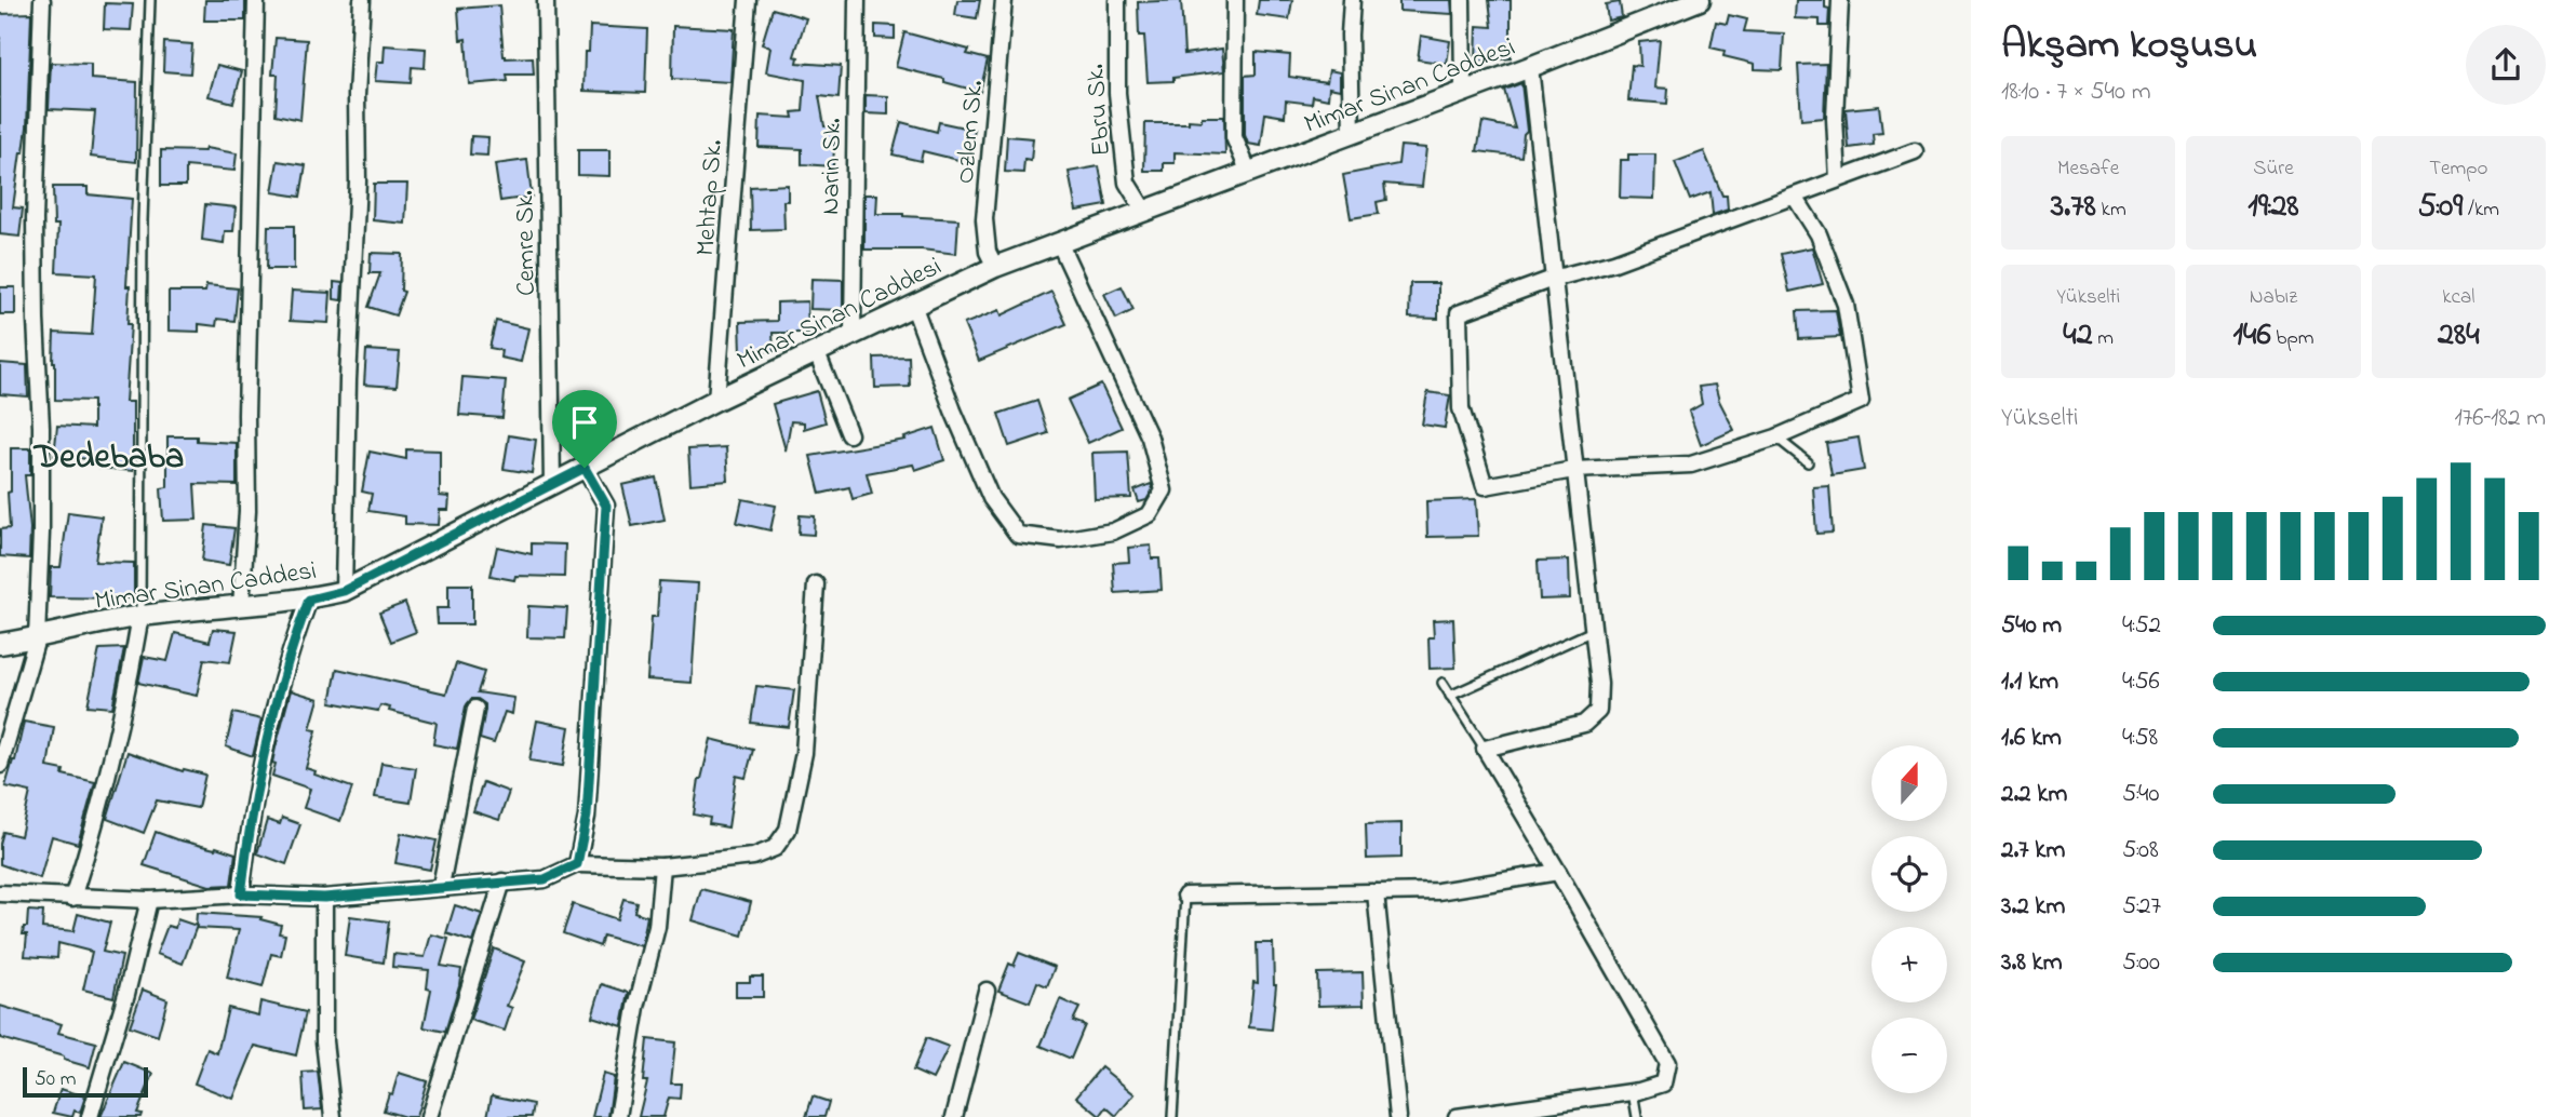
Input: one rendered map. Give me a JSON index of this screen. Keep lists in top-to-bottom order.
{
  "streets": {
    "street": [
      "Mimar Sinan Caddesi",
      "Ebru Sk.",
      "Ozlem Sk.",
      "Narin Sk.",
      "Mehtap Sk.",
      "Cemre Sk."
    ]
  },
  "crossings": [
    ["Mimar Sinan Caddesi", "Ebru Sk."],
    ["Mimar Sinan Caddesi", "Ozlem Sk."],
    ["Mimar Sinan Caddesi", "Narin Sk."],
    ["Mimar Sinan Caddesi", "Mehtap Sk."],
    ["Mimar Sinan Caddesi", "Cemre Sk."]
  ],
  "districts": ["Dedebaba"],
  "scale_bar": "50 m",
  "north": "top",
  "page": {
    "heading": ["Akşam koşusu", "18:10 · 7 × 540 m"],
    "stats": [
      ["Mesafe", "3.78 km"],
      ["Süre", "19:28"],
      ["Tempo", "5:09 /km"],
      ["Yükselti", "42 m"],
      ["Nabız", "146 bpm"],
      ["kcal", "284"]
    ],
    "chart": ["Yükselti", "176–182 m"],
    "list": [
      {
        "name": "540 m",
        "note": "4:52"
      },
      {
        "name": "1.1 km",
        "note": "4:56"
      },
      {
        "name": "1.6 km",
        "note": "4:58"
      },
      {
        "name": "2.2 km",
        "note": "5:40"
      },
      {
        "name": "2.7 km",
        "note": "5:08"
      },
      {
        "name": "3.2 km",
        "note": "5:27"
      },
      {
        "name": "3.8 km",
        "note": "5:00"
      }
    ],
    "map_buttons": ["+", "−"],
    "scale": "50 m"
  }
}
